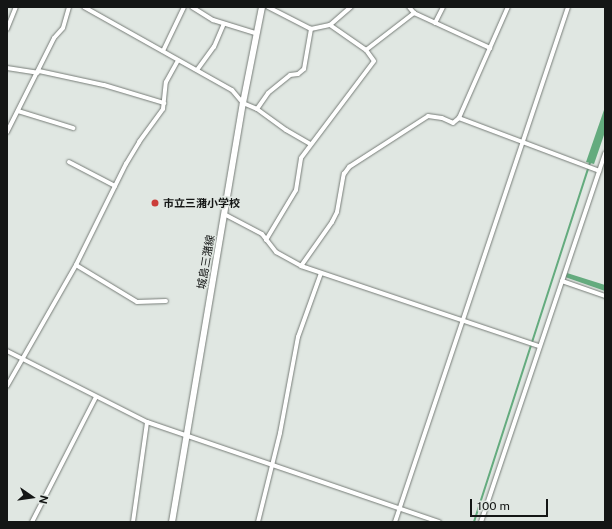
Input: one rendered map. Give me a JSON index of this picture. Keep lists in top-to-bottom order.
{
  "streets": {
    "main road": ["城島三潴線"]
  },
  "places": ["市立三潴小学校"],
  "scale_bar": "100 m",
  "north": "right"
}
